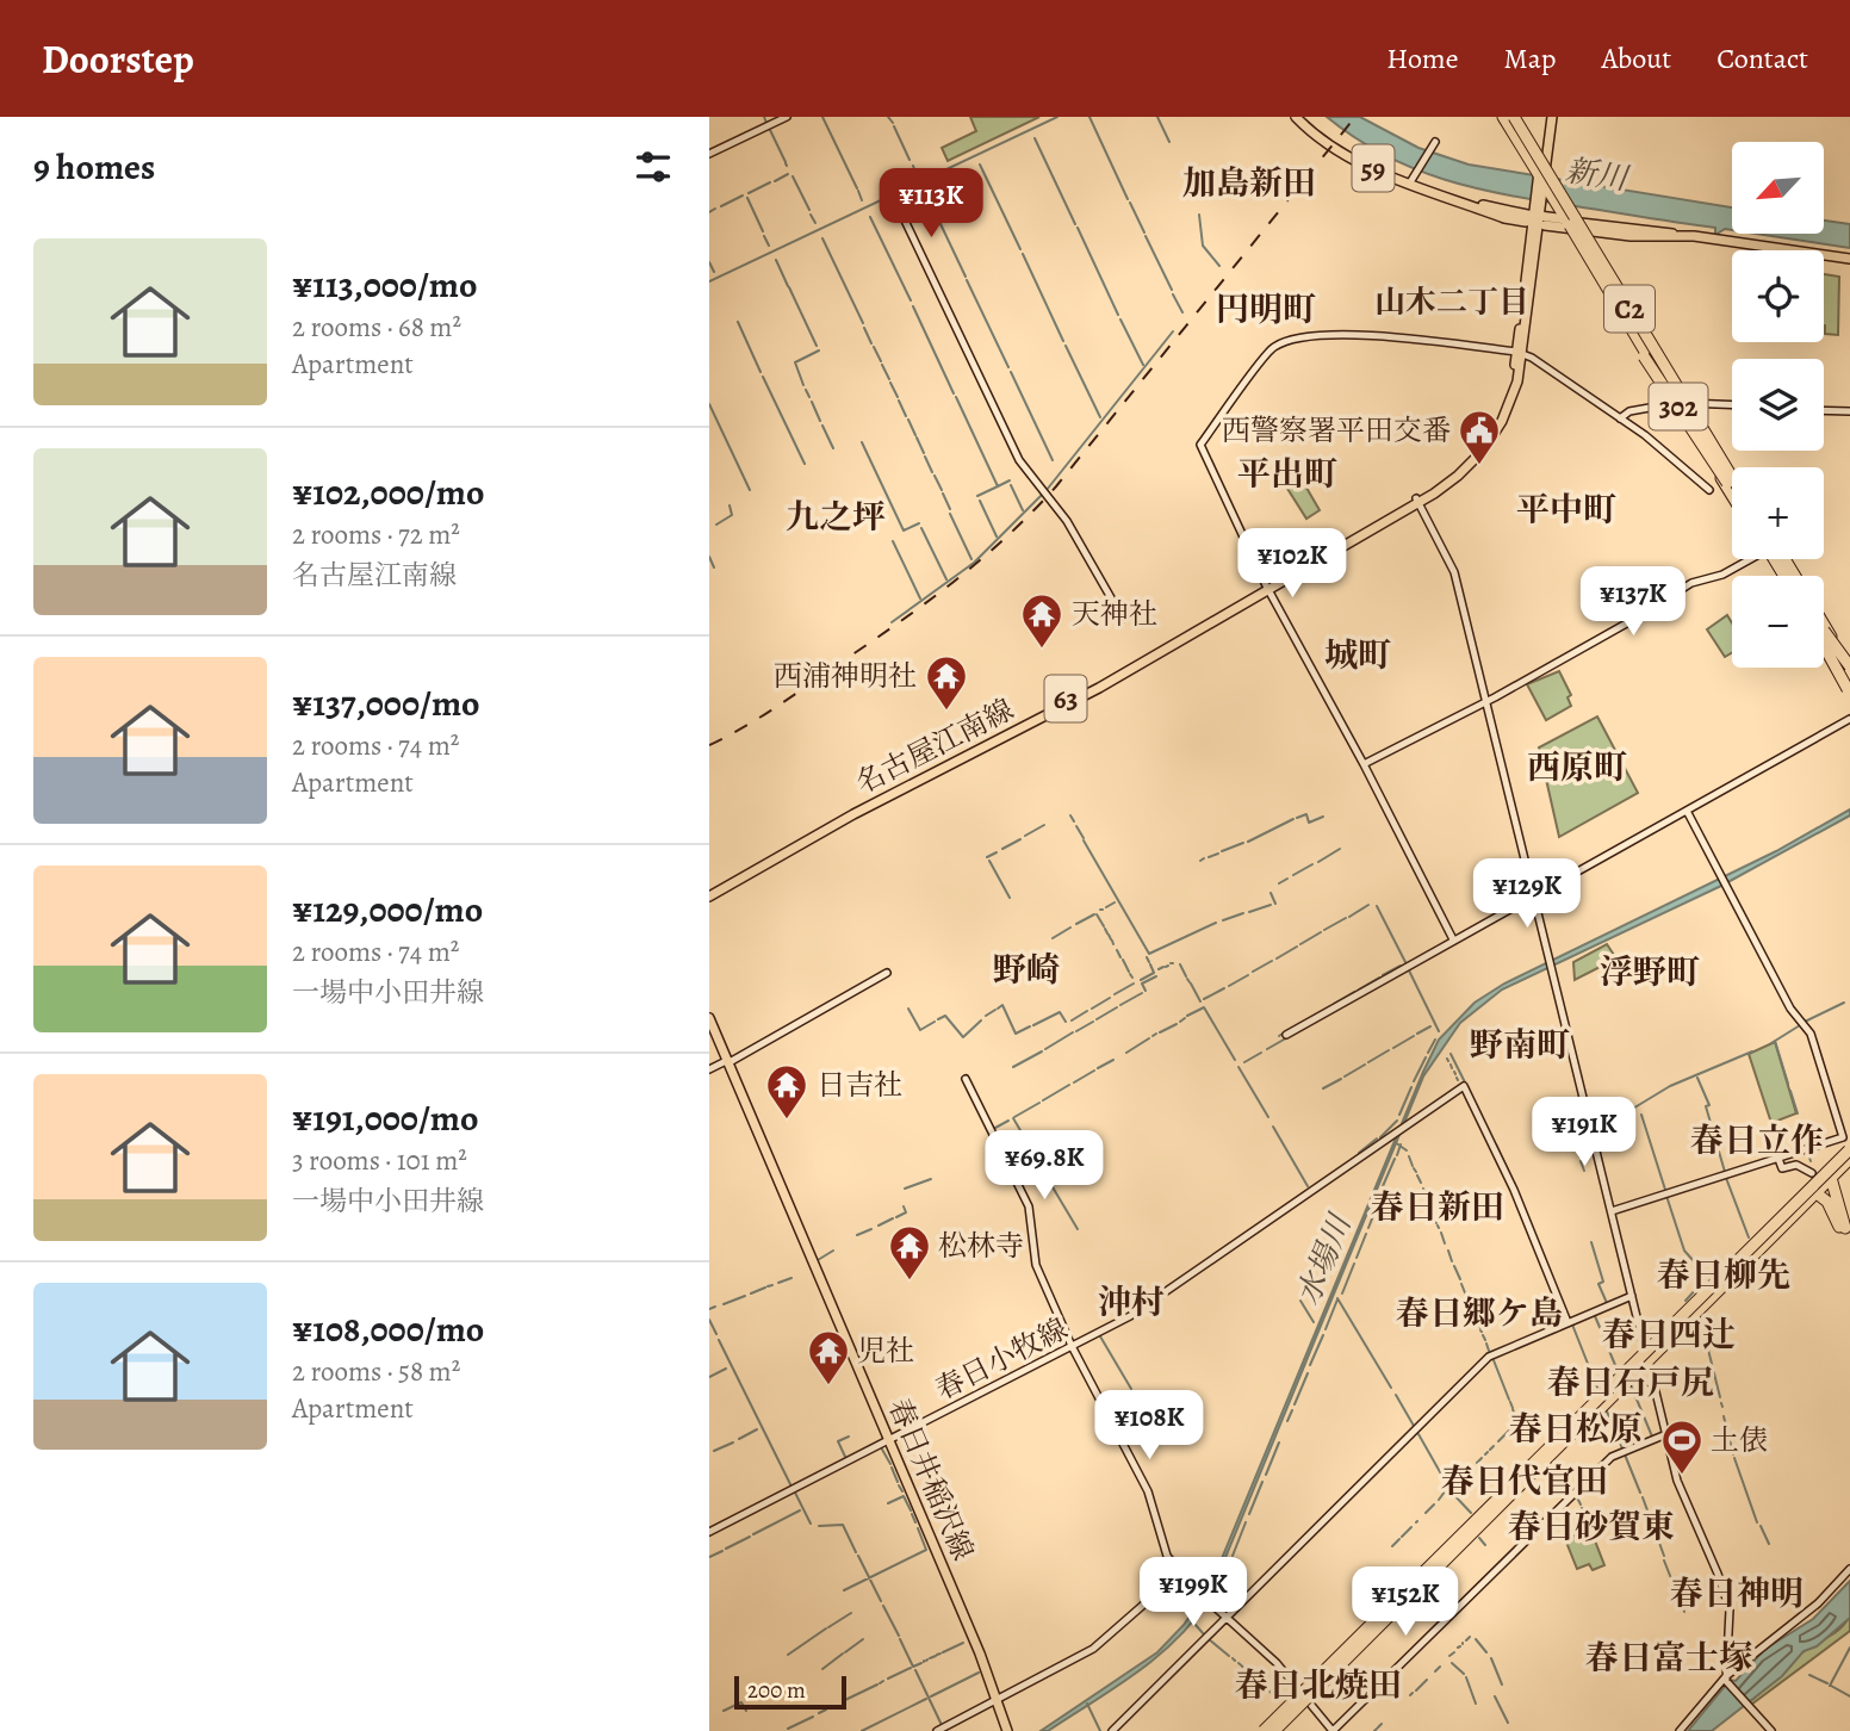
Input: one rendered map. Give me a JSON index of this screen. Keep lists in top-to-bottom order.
{
  "streets": {
    "highway": ["C2", "302"],
    "main road": [
      "59",
      "63",
      "名古屋江南線",
      "春日井稲沢線"
    ],
    "street": ["春日小牧線"]
  },
  "crossings": [
    ["59", "名古屋江南線"],
    ["C2", "302"],
    ["302", "名古屋江南線"],
    ["春日小牧線", "春日井稲沢線"]
  ],
  "districts": [
    "加島新田",
    "山木二丁目",
    "円明町",
    "平出町",
    "平中町",
    "九之坪",
    "城町",
    "西原町",
    "野崎",
    "浮野町",
    "野南町",
    "春日立作",
    "春日新田",
    "春日柳先",
    "沖村",
    "春日郷ケ島",
    "春日四辻",
    "春日石戸尻",
    "春日松原",
    "春日代官田",
    "春日砂賀東",
    "春日神明",
    "春日富士塚",
    "春日北焼田"
  ],
  "water": ["新川", "水場川"],
  "places": {
    "public building": ["西警察署平田交番"],
    "temple": [
      "天神社",
      "西浦神明社",
      "日吉社",
      "松林寺",
      "児社"
    ],
    "sports": ["土俵"]
  },
  "scale_bar": "200 m",
  "north": "bottom left",
  "page": {
    "header": "Doorstep",
    "nav": [
      "Home",
      "Map",
      "About",
      "Contact"
    ],
    "heading": "9 homes",
    "map_buttons": ["+", "−"],
    "price": [
      "¥113K",
      "¥102K",
      "¥137K",
      "¥129K",
      "¥191K",
      "¥69.8K",
      "¥108K",
      "¥199K",
      "¥152K"
    ],
    "list": [
      {
        "name": "¥113,000/mo",
        "note": "2 rooms · 68 m² · Apartment"
      },
      {
        "name": "¥102,000/mo",
        "note": "2 rooms · 72 m² · 名古屋江南線"
      },
      {
        "name": "¥137,000/mo",
        "note": "2 rooms · 74 m² · Apartment"
      },
      {
        "name": "¥129,000/mo",
        "note": "2 rooms · 74 m² · 一場中小田井線"
      },
      {
        "name": "¥191,000/mo",
        "note": "3 rooms · 101 m² · 一場中小田井線"
      },
      {
        "name": "¥108,000/mo",
        "note": "2 rooms · 58 m² · Apartment"
      }
    ],
    "scale": "200 m"
  }
}
